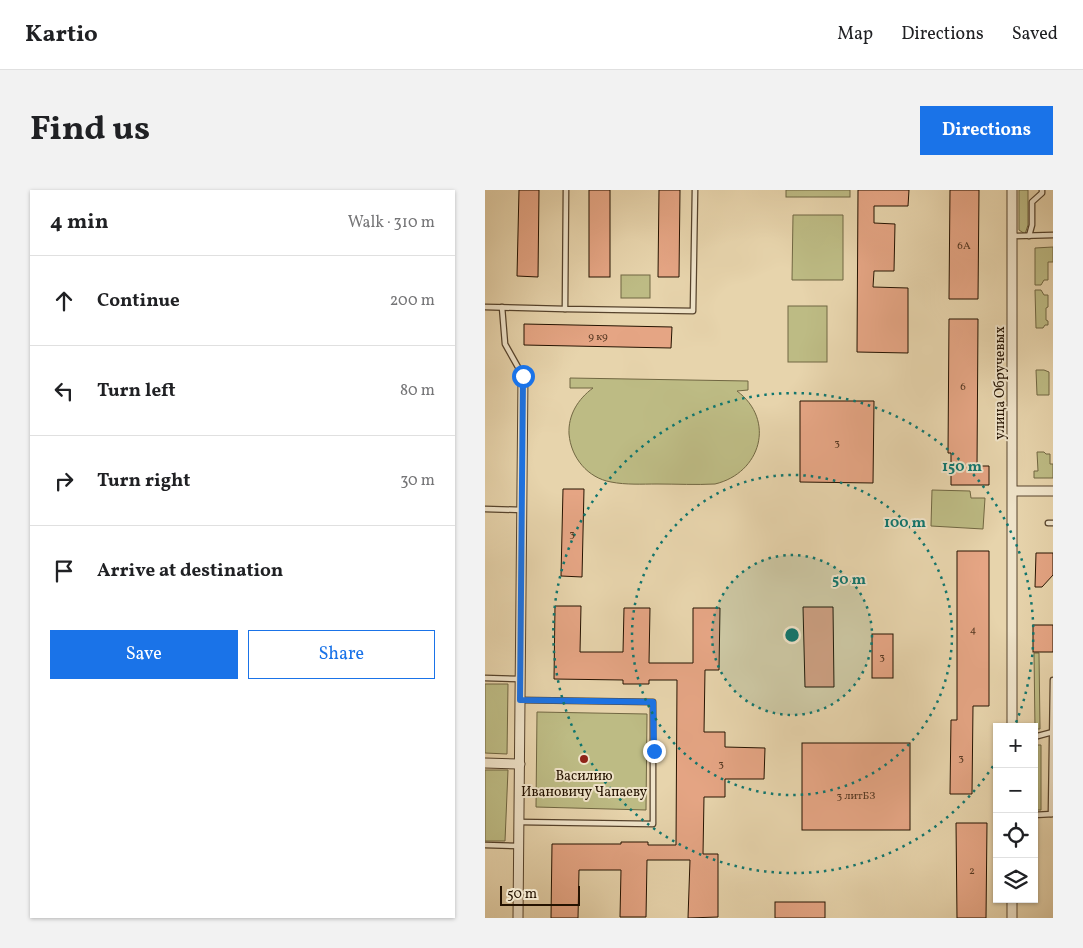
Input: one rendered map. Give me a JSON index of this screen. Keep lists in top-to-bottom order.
{
  "streets": {
    "street": ["улица Обручевых"]
  },
  "places": ["Василию Ивановичу Чапаеву"],
  "house_numbers": [
    "6А",
    "9 к9",
    "6",
    "3",
    "3",
    "4",
    "3",
    "3",
    "3",
    "3 литБЗ",
    "2"
  ],
  "scale_bar": "50 m",
  "page": {
    "header": "Kartio",
    "nav": ["Map", "Directions", "Saved"],
    "title": "Find us",
    "buttons": [
      "Directions",
      ["Save", "Share"]
    ],
    "heading": ["4 min", "Walk · 310 m"],
    "list": [
      ["Continue", "200 m"],
      ["Turn left", "80 m"],
      ["Turn right", "30 m"],
      "Arrive at destination"
    ],
    "map_buttons": ["+", "−"],
    "scale": "50 m"
  },
  "rings": ["150 m", "100 m", "50 m"]
}
